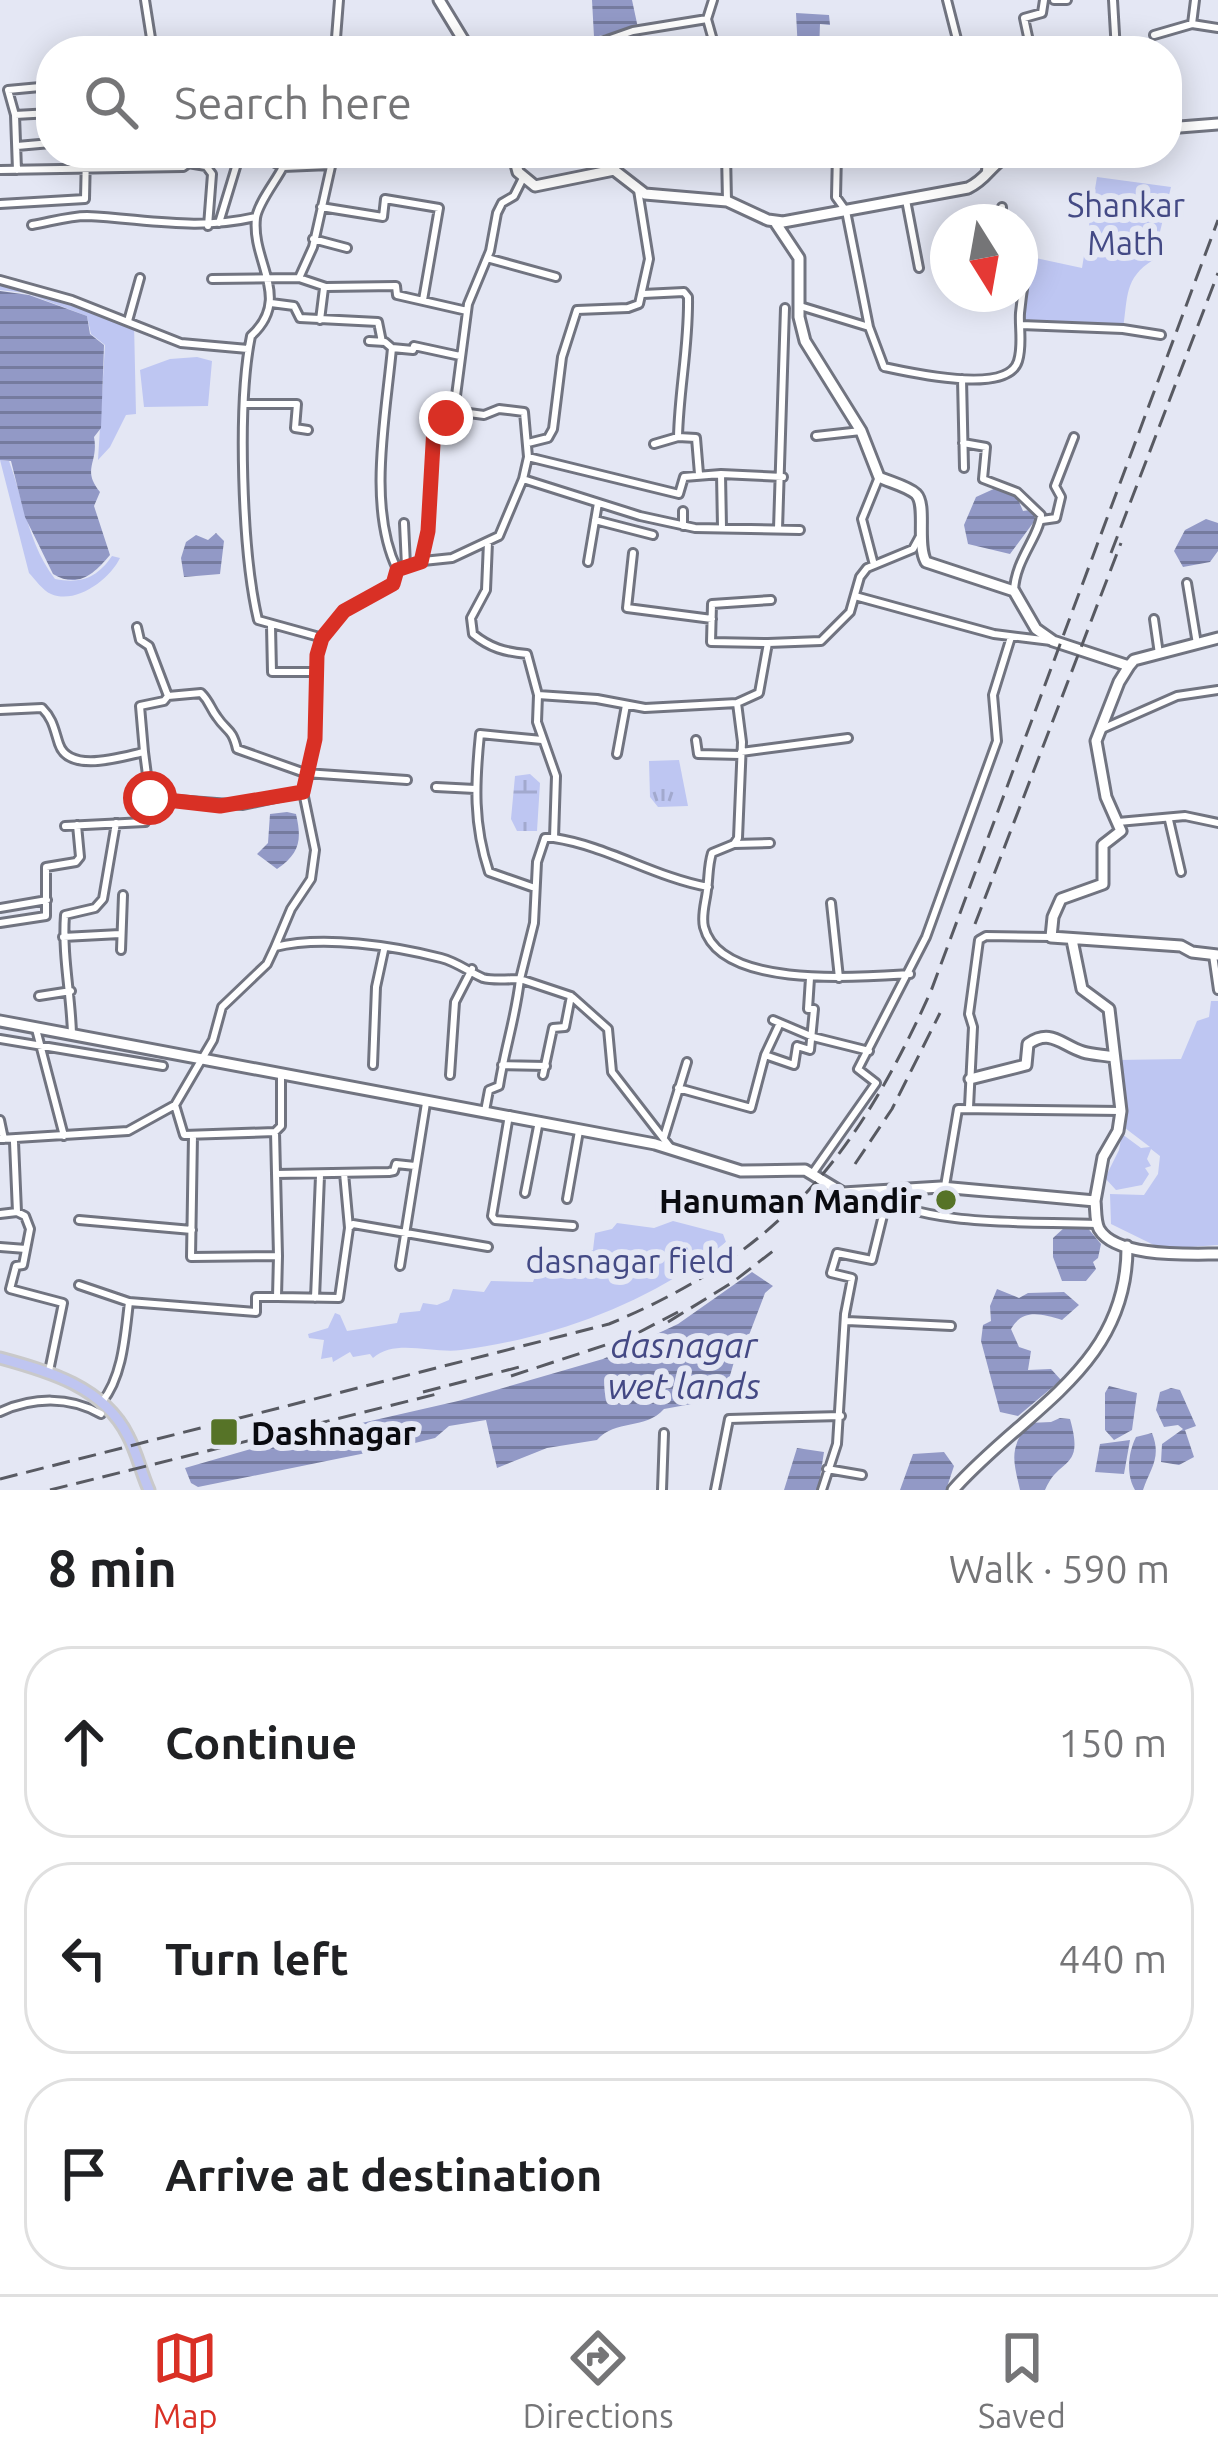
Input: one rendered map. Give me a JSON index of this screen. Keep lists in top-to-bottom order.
{
  "water": ["dasnagar wet lands"],
  "parks": ["Shankar Math", "dasnagar field"],
  "places": {
    "other": ["Hanuman Mandir"],
    "transit": ["Dashnagar"]
  },
  "north": "bottom",
  "page": {
    "search": "Search here",
    "heading": ["8 min", "Walk · 590 m"],
    "list": [
      ["Continue", "150 m"],
      ["Turn left", "440 m"],
      "Arrive at destination"
    ],
    "nav": ["Map", "Directions", "Saved"]
  }
}
